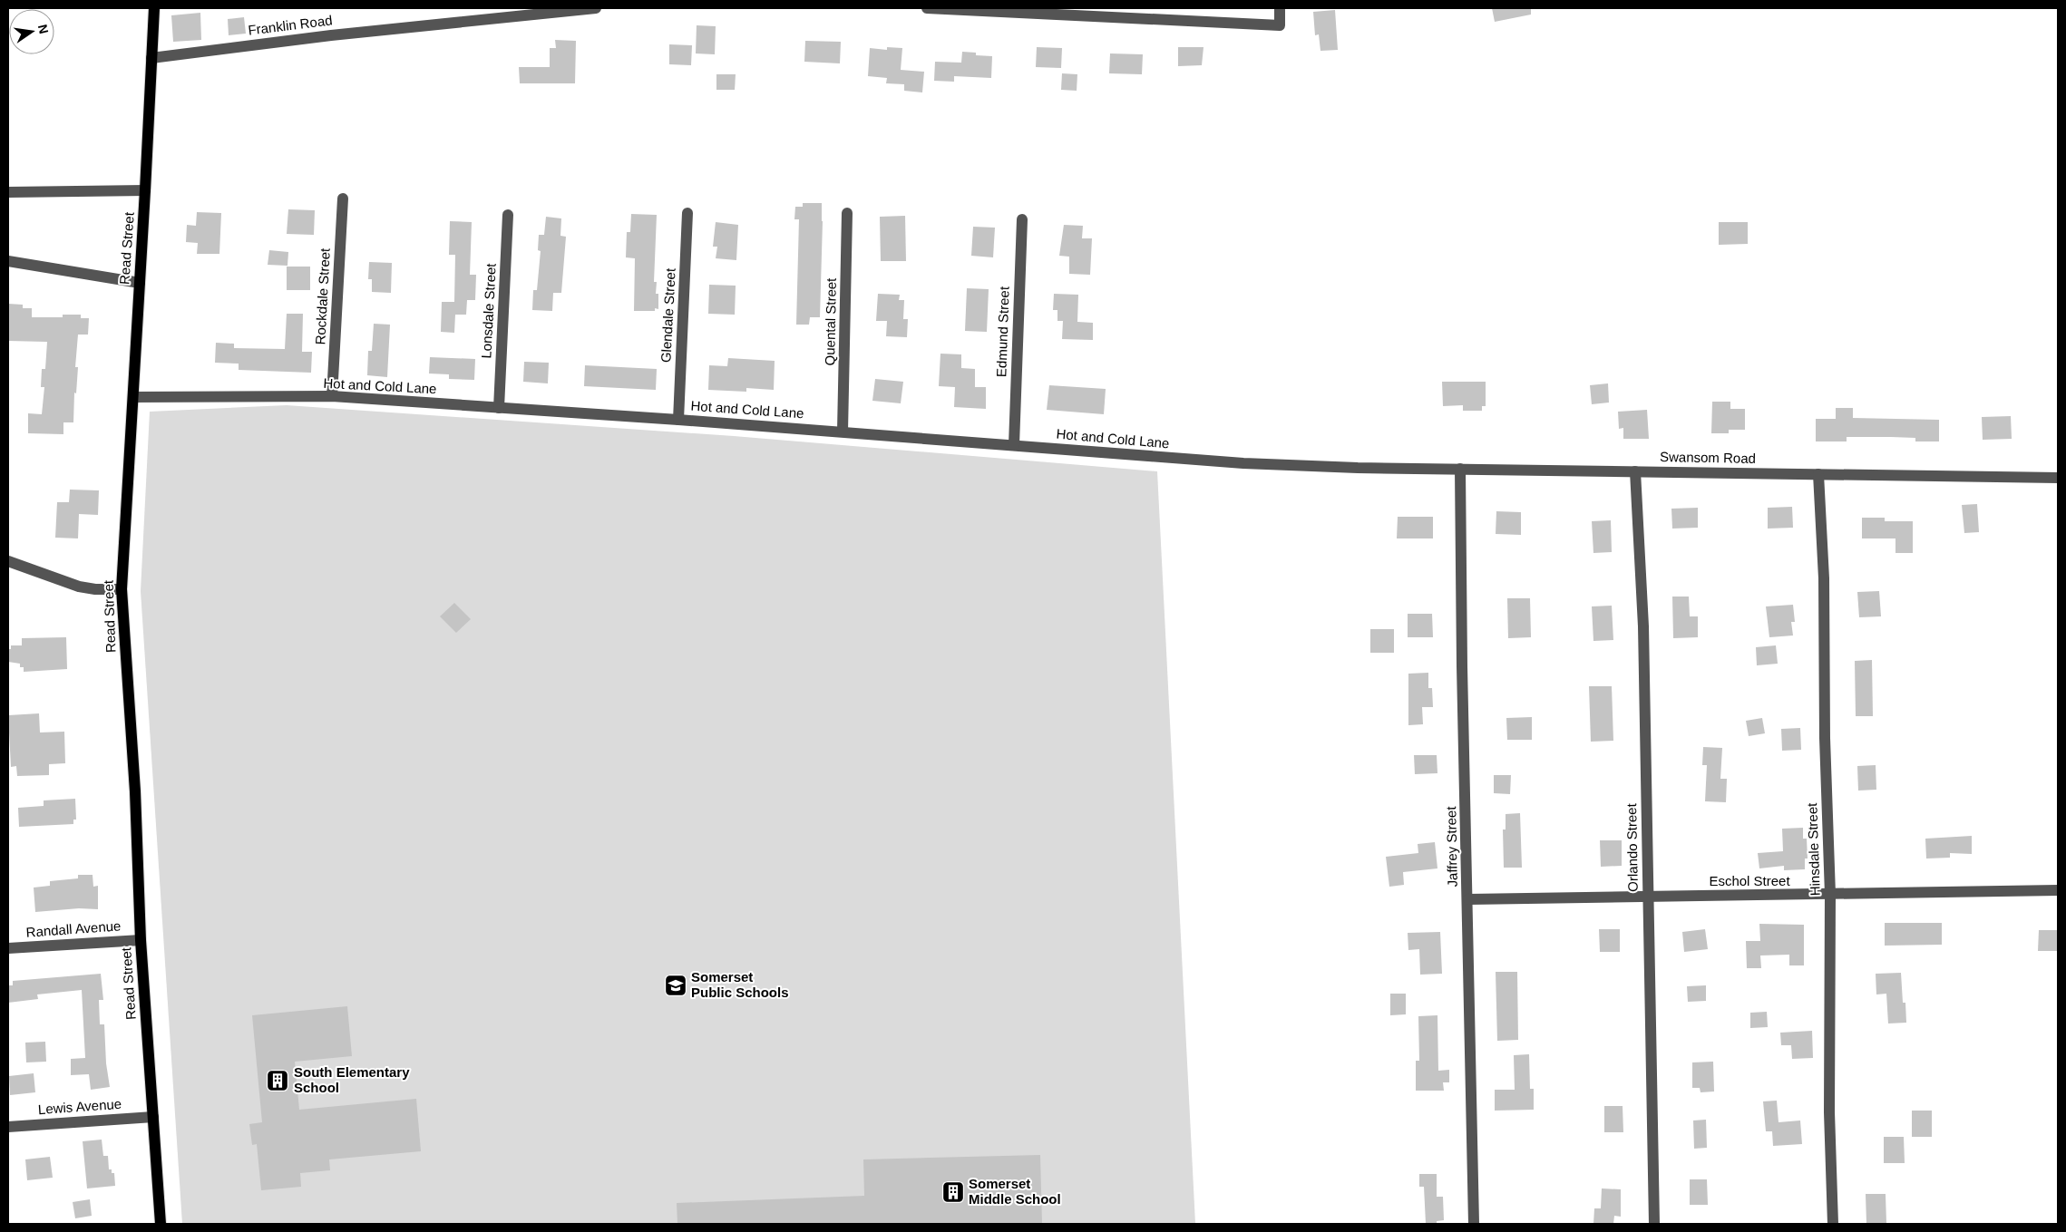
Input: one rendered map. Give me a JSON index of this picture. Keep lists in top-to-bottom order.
{
  "streets": {
    "main road": ["Read Street"],
    "street": [
      "Franklin Road",
      "Rockdale Street",
      "Lonsdale Street",
      "Glendale Street",
      "Quental Street",
      "Edmund Street",
      "Hot and Cold Lane",
      "Swansom Road",
      "Jaffrey Street",
      "Orlando Street",
      "Hinsdale Street",
      "Eschol Street",
      "Randall Avenue",
      "Lewis Avenue"
    ]
  },
  "crossings": [
    ["Franklin Road", "Read Street"],
    ["Read Street", "Hot and Cold Lane"],
    ["Read Street", "Randall Avenue"],
    ["Read Street", "Lewis Avenue"],
    ["Rockdale Street", "Hot and Cold Lane"],
    ["Lonsdale Street", "Hot and Cold Lane"],
    ["Glendale Street", "Hot and Cold Lane"],
    ["Quental Street", "Hot and Cold Lane"],
    ["Edmund Street", "Hot and Cold Lane"],
    ["Hot and Cold Lane", "Swansom Road"],
    ["Swansom Road", "Jaffrey Street"],
    ["Swansom Road", "Orlando Street"],
    ["Swansom Road", "Hinsdale Street"],
    ["Jaffrey Street", "Eschol Street"],
    ["Orlando Street", "Eschol Street"],
    ["Hinsdale Street", "Eschol Street"]
  ],
  "places": {
    "school or university": ["Somerset Public Schools"],
    "building": ["South Elementary School", "Somerset Middle School"]
  },
  "north": "right"
}
